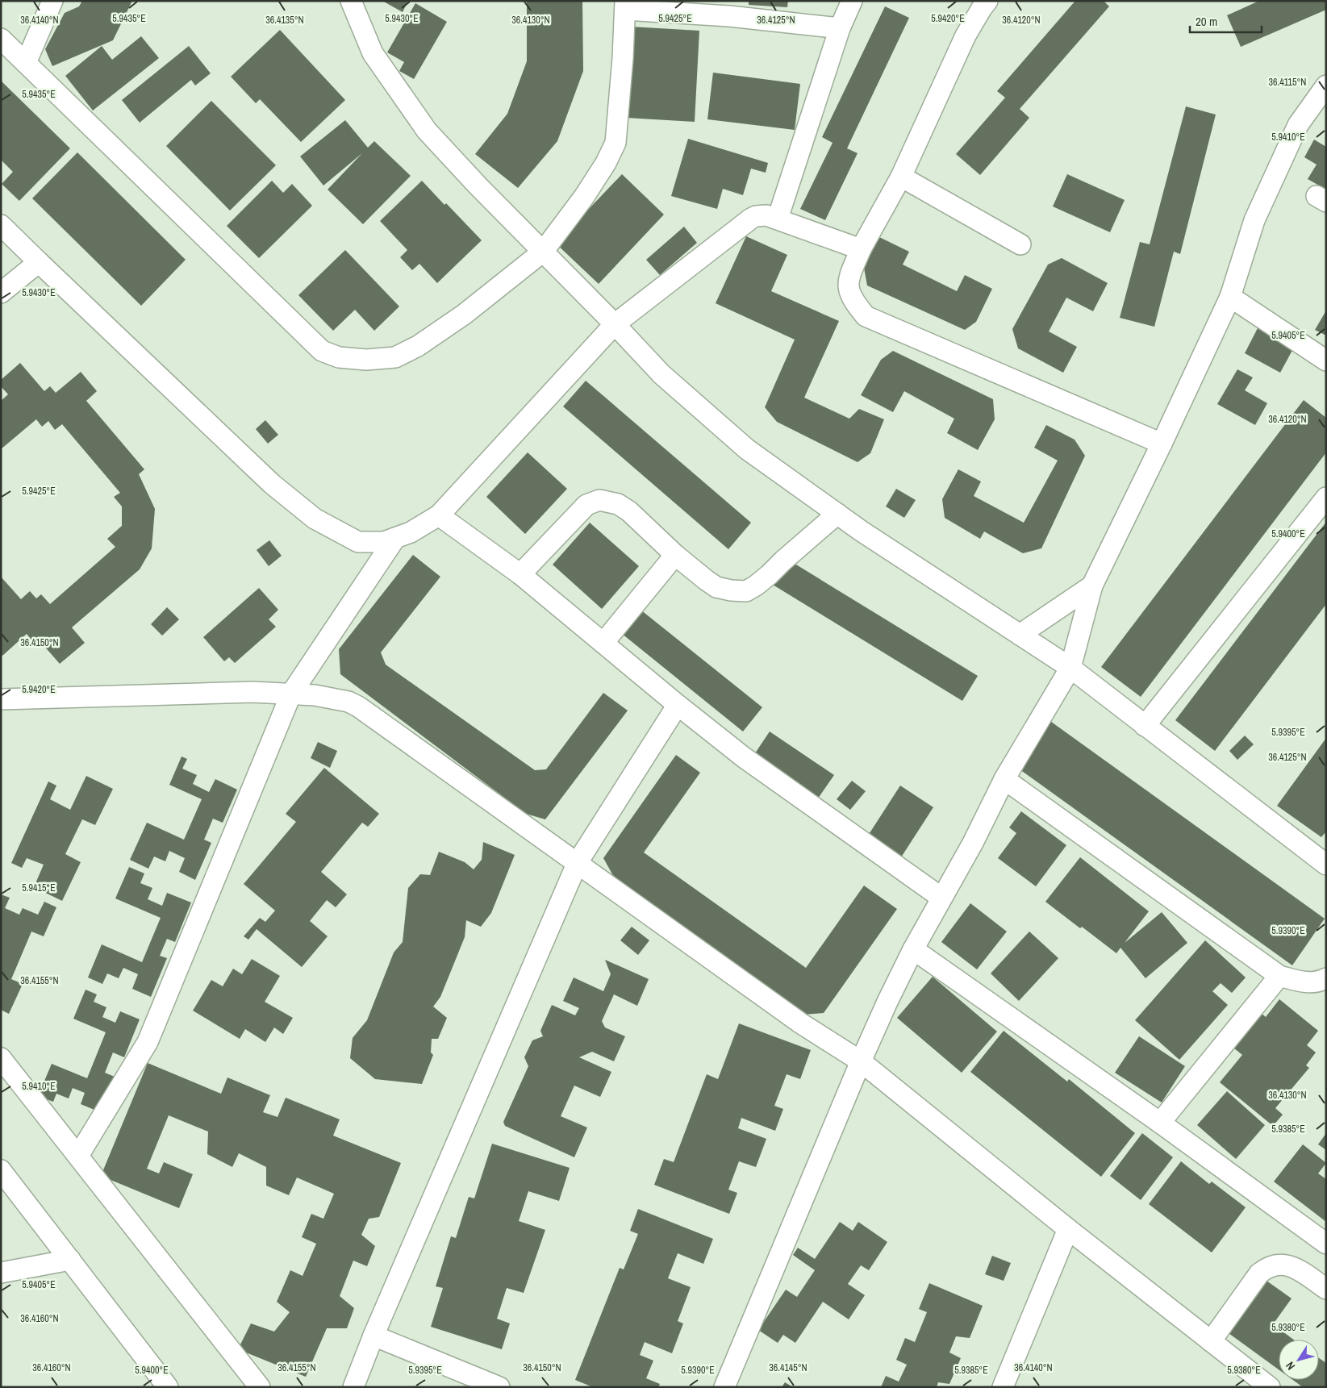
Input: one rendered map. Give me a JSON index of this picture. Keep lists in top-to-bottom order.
{
  "scale_bar": "20 m",
  "north": "bottom left",
  "coordinates": [
    "5.9435°E",
    "5.9430°E",
    "5.9425°E",
    "5.9420°E",
    "36.4140°N",
    "36.4135°N",
    "36.4130°N",
    "36.4125°N",
    "36.4120°N",
    "36.4115°N",
    "5.9410°E",
    "5.9405°E",
    "5.9400°E",
    "36.4150°N",
    "5.9395°E",
    "5.9415°E",
    "5.9390°E",
    "36.4155°N",
    "5.9385°E",
    "36.4160°N",
    "5.9380°E",
    "36.4145°N"
  ]
}
